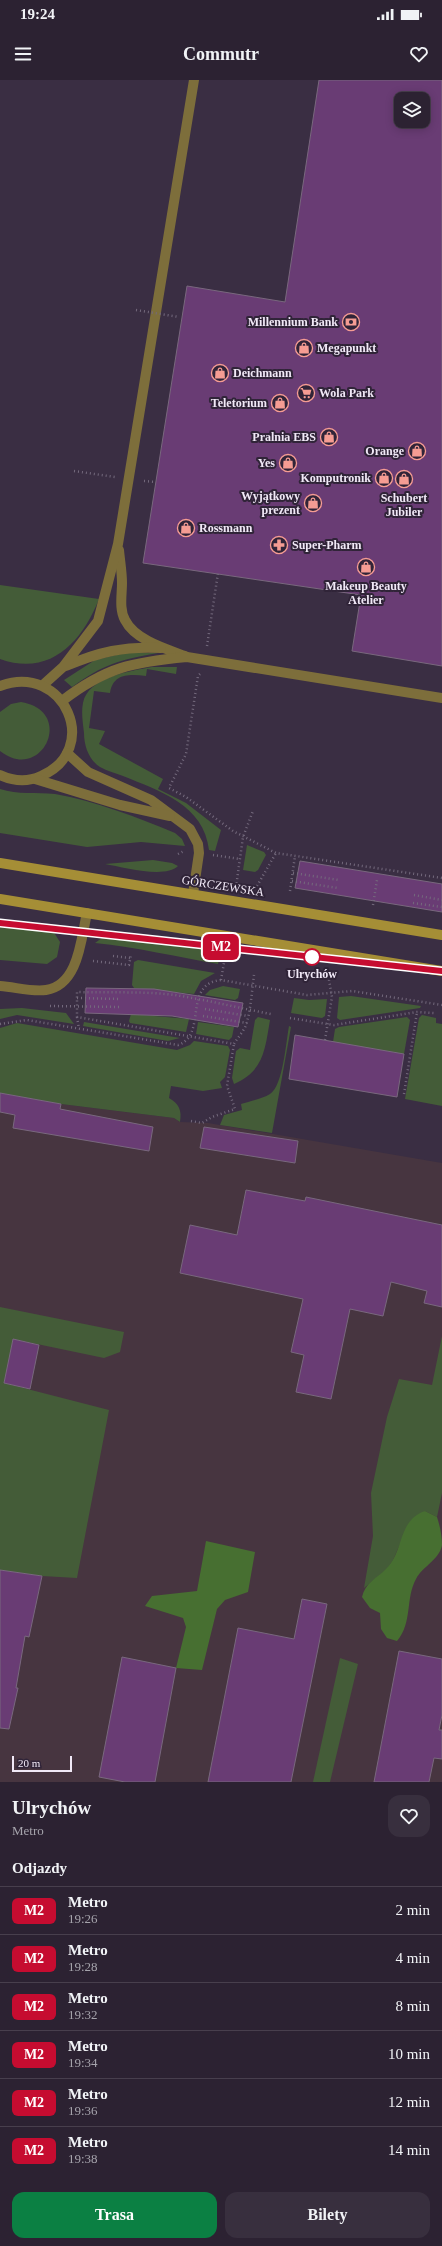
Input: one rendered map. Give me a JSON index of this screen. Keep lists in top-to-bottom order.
{
  "streets": {
    "main road": ["GÓRCZEWSKA"]
  },
  "places": {
    "bank": ["Millennium Bank"],
    "shop": [
      "Megapunkt",
      "Deichmann",
      "Teletorium",
      "Pralnia EBS",
      "Orange",
      "Yes",
      "Komputronik",
      "Schubert Jubiler",
      "Wyjątkowy prezent",
      "Rossmann",
      "Makeup Beauty Atelier"
    ],
    "supermarket": ["Wola Park"],
    "pharmacy": ["Super-Pharm"],
    "other": ["Ulrychów"]
  },
  "lines": ["metro line M2"],
  "scale_bar": "20 m",
  "page": {
    "status": "19:24",
    "header": "Commutr",
    "on_map": "M2",
    "scale": "20 m",
    "heading": [
      ["Ulrychów", "Metro"],
      "Odjazdy"
    ],
    "list": [
      {
        "mark": "M2",
        "name": "Metro",
        "note": "19:26",
        "value": "2 min"
      },
      {
        "mark": "M2",
        "name": "Metro",
        "note": "19:28",
        "value": "4 min"
      },
      {
        "mark": "M2",
        "name": "Metro",
        "note": "19:32",
        "value": "8 min"
      },
      {
        "mark": "M2",
        "name": "Metro",
        "note": "19:34",
        "value": "10 min"
      },
      {
        "mark": "M2",
        "name": "Metro",
        "note": "19:36",
        "value": "12 min"
      },
      {
        "mark": "M2",
        "name": "Metro",
        "note": "19:38",
        "value": "14 min"
      }
    ],
    "buttons": ["Trasa", "Bilety"]
  }
}
